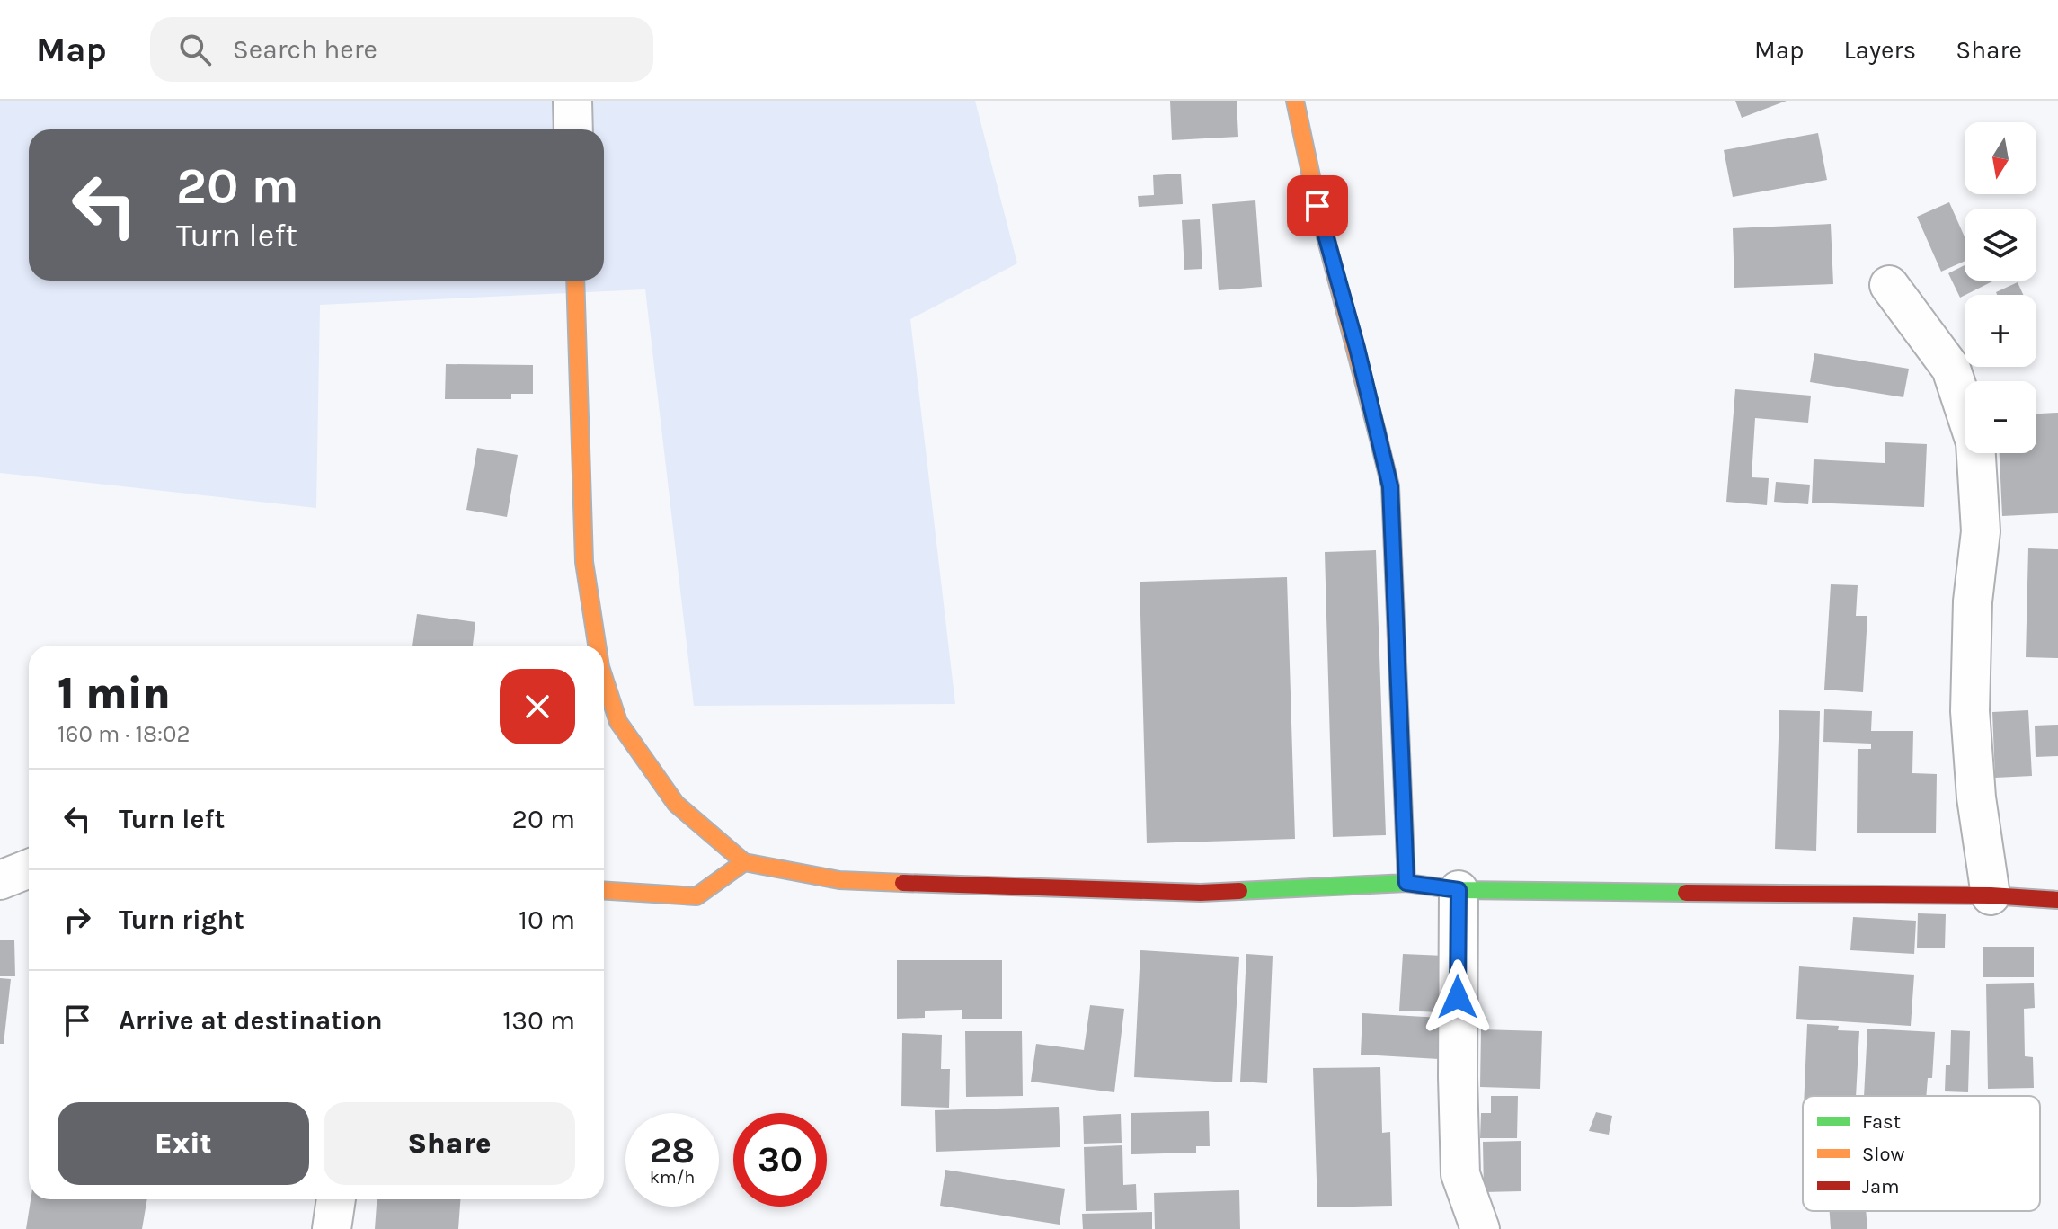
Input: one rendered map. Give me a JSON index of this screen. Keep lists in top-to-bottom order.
{
  "legend": ["Fast", "Slow", "Jam"],
  "north": "bottom",
  "page": {
    "header": "Map",
    "search": "Search here",
    "nav": ["Map", "Layers", "Share"],
    "map_buttons": ["+", "−"],
    "turn": ["20 m", "Turn left"],
    "heading": ["1 min", "160 m · 18:02"],
    "list": [
      {
        "name": "Turn left",
        "value": "20 m"
      },
      {
        "name": "Turn right",
        "value": "10 m"
      },
      {
        "name": "Arrive at destination",
        "value": "130 m"
      }
    ],
    "buttons": ["Exit", "Share"],
    "speed": "28 km/h",
    "limit": "30"
  }
}
